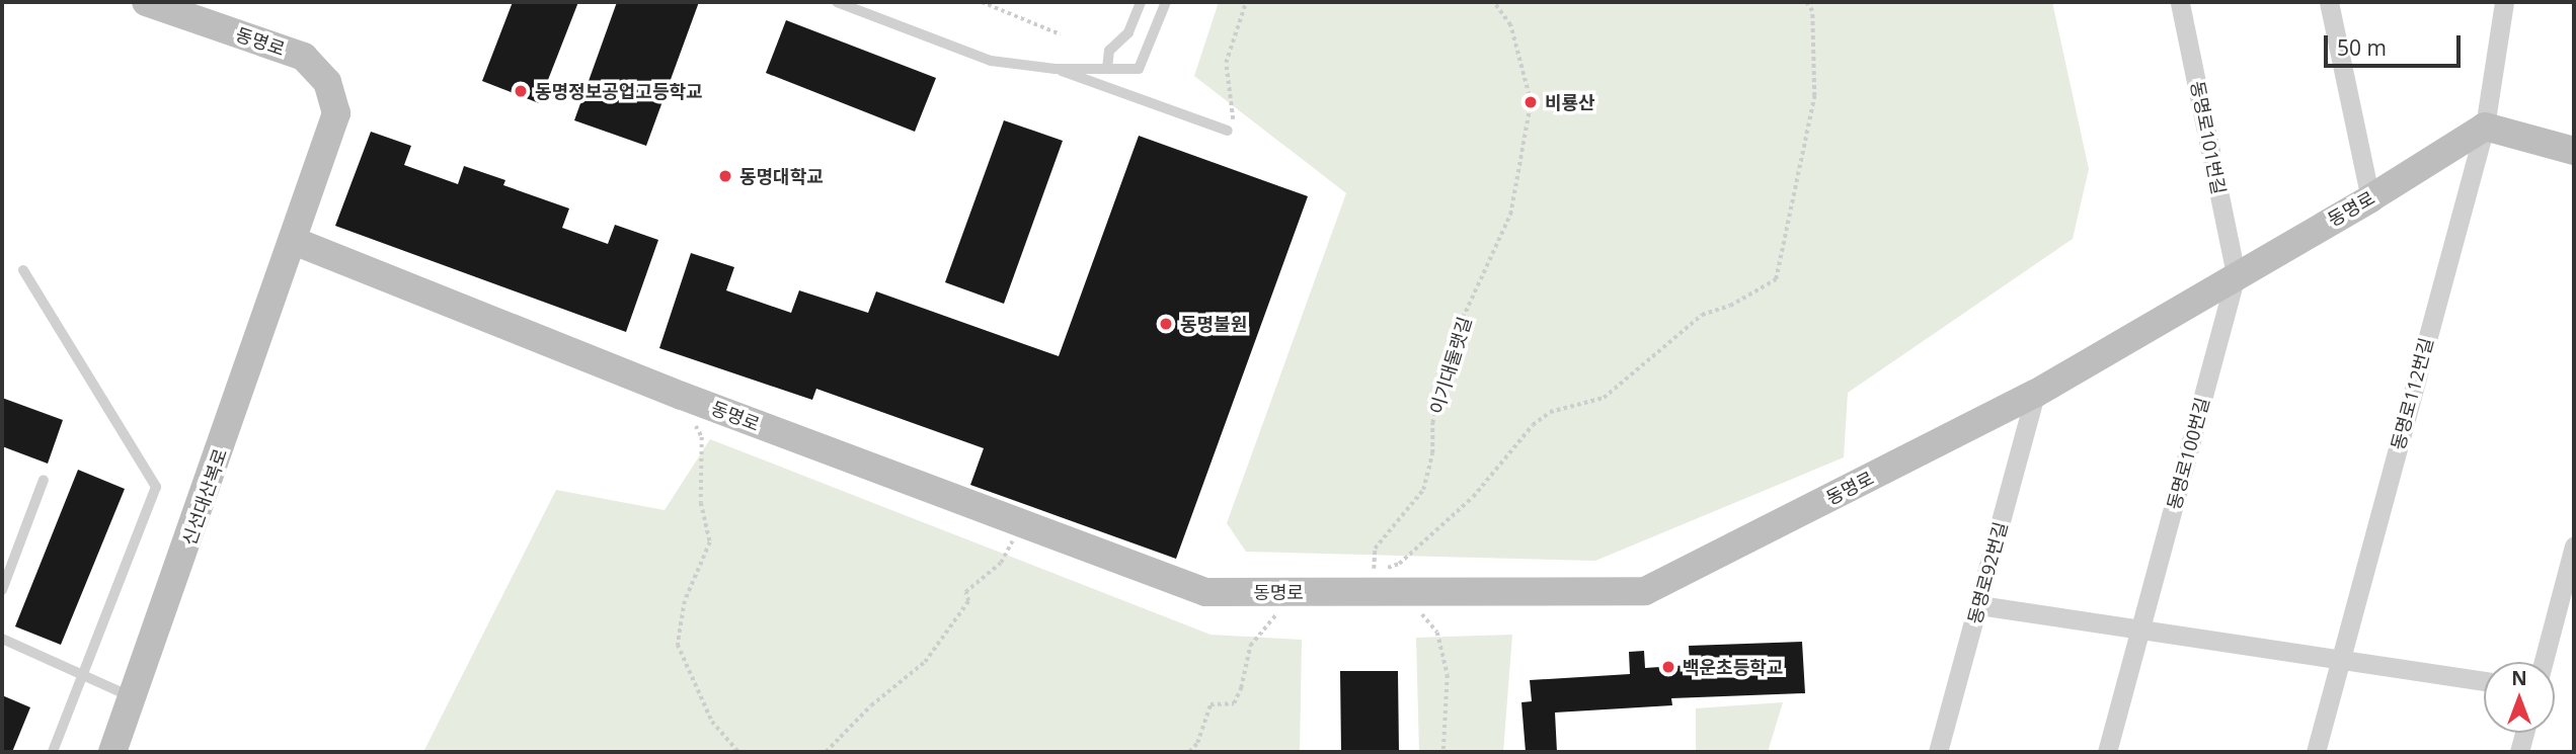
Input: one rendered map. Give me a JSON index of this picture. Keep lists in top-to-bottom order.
{
  "streets": {
    "street": [
      "동명로",
      "동명로101번길",
      "동명로112번길",
      "동명로100번길",
      "신선대산복로",
      "동명로92번길"
    ],
    "path": ["이기대둘랫길"]
  },
  "crossings": [
    ["동명로", "동명로101번길"],
    ["동명로", "동명로112번길"],
    ["동명로", "동명로100번길"],
    ["동명로", "신선대산복로"],
    ["동명로", "동명로92번길"],
    ["동명로101번길", "동명로100번길"]
  ],
  "places": [
    "동명정보공업고등학교",
    "비룡산",
    "동명대학교",
    "동명불원",
    "백운초등학교"
  ],
  "scale_bar": "50 m",
  "north": "top"
}
